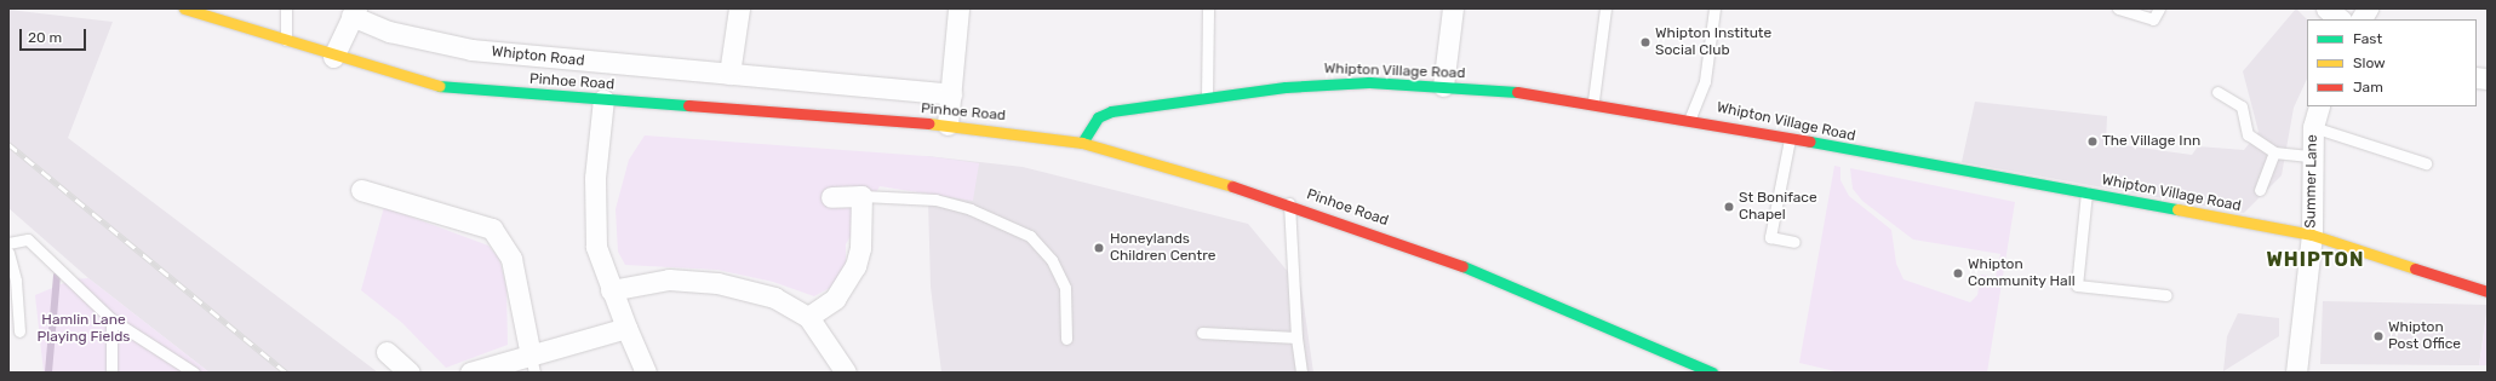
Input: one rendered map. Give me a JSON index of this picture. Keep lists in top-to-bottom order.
{
  "streets": {
    "main road": ["Whipton Village Road", "Pinhoe Road"],
    "street": ["Whipton Road", "Summer Lane"]
  },
  "crossings": [
    ["Whipton Village Road", "Pinhoe Road"],
    ["Whipton Village Road", "Summer Lane"]
  ],
  "districts": ["WHIPTON"],
  "parks": ["Hamlin Lane Playing Fields"],
  "places": [
    "Whipton Institute Social Club",
    "The Village Inn",
    "St Boniface Chapel",
    "Honeylands Children Centre",
    "Whipton Community Hall",
    "Whipton Post Office"
  ],
  "legend": ["Fast", "Slow", "Jam"],
  "scale_bar": "20 m"
}
